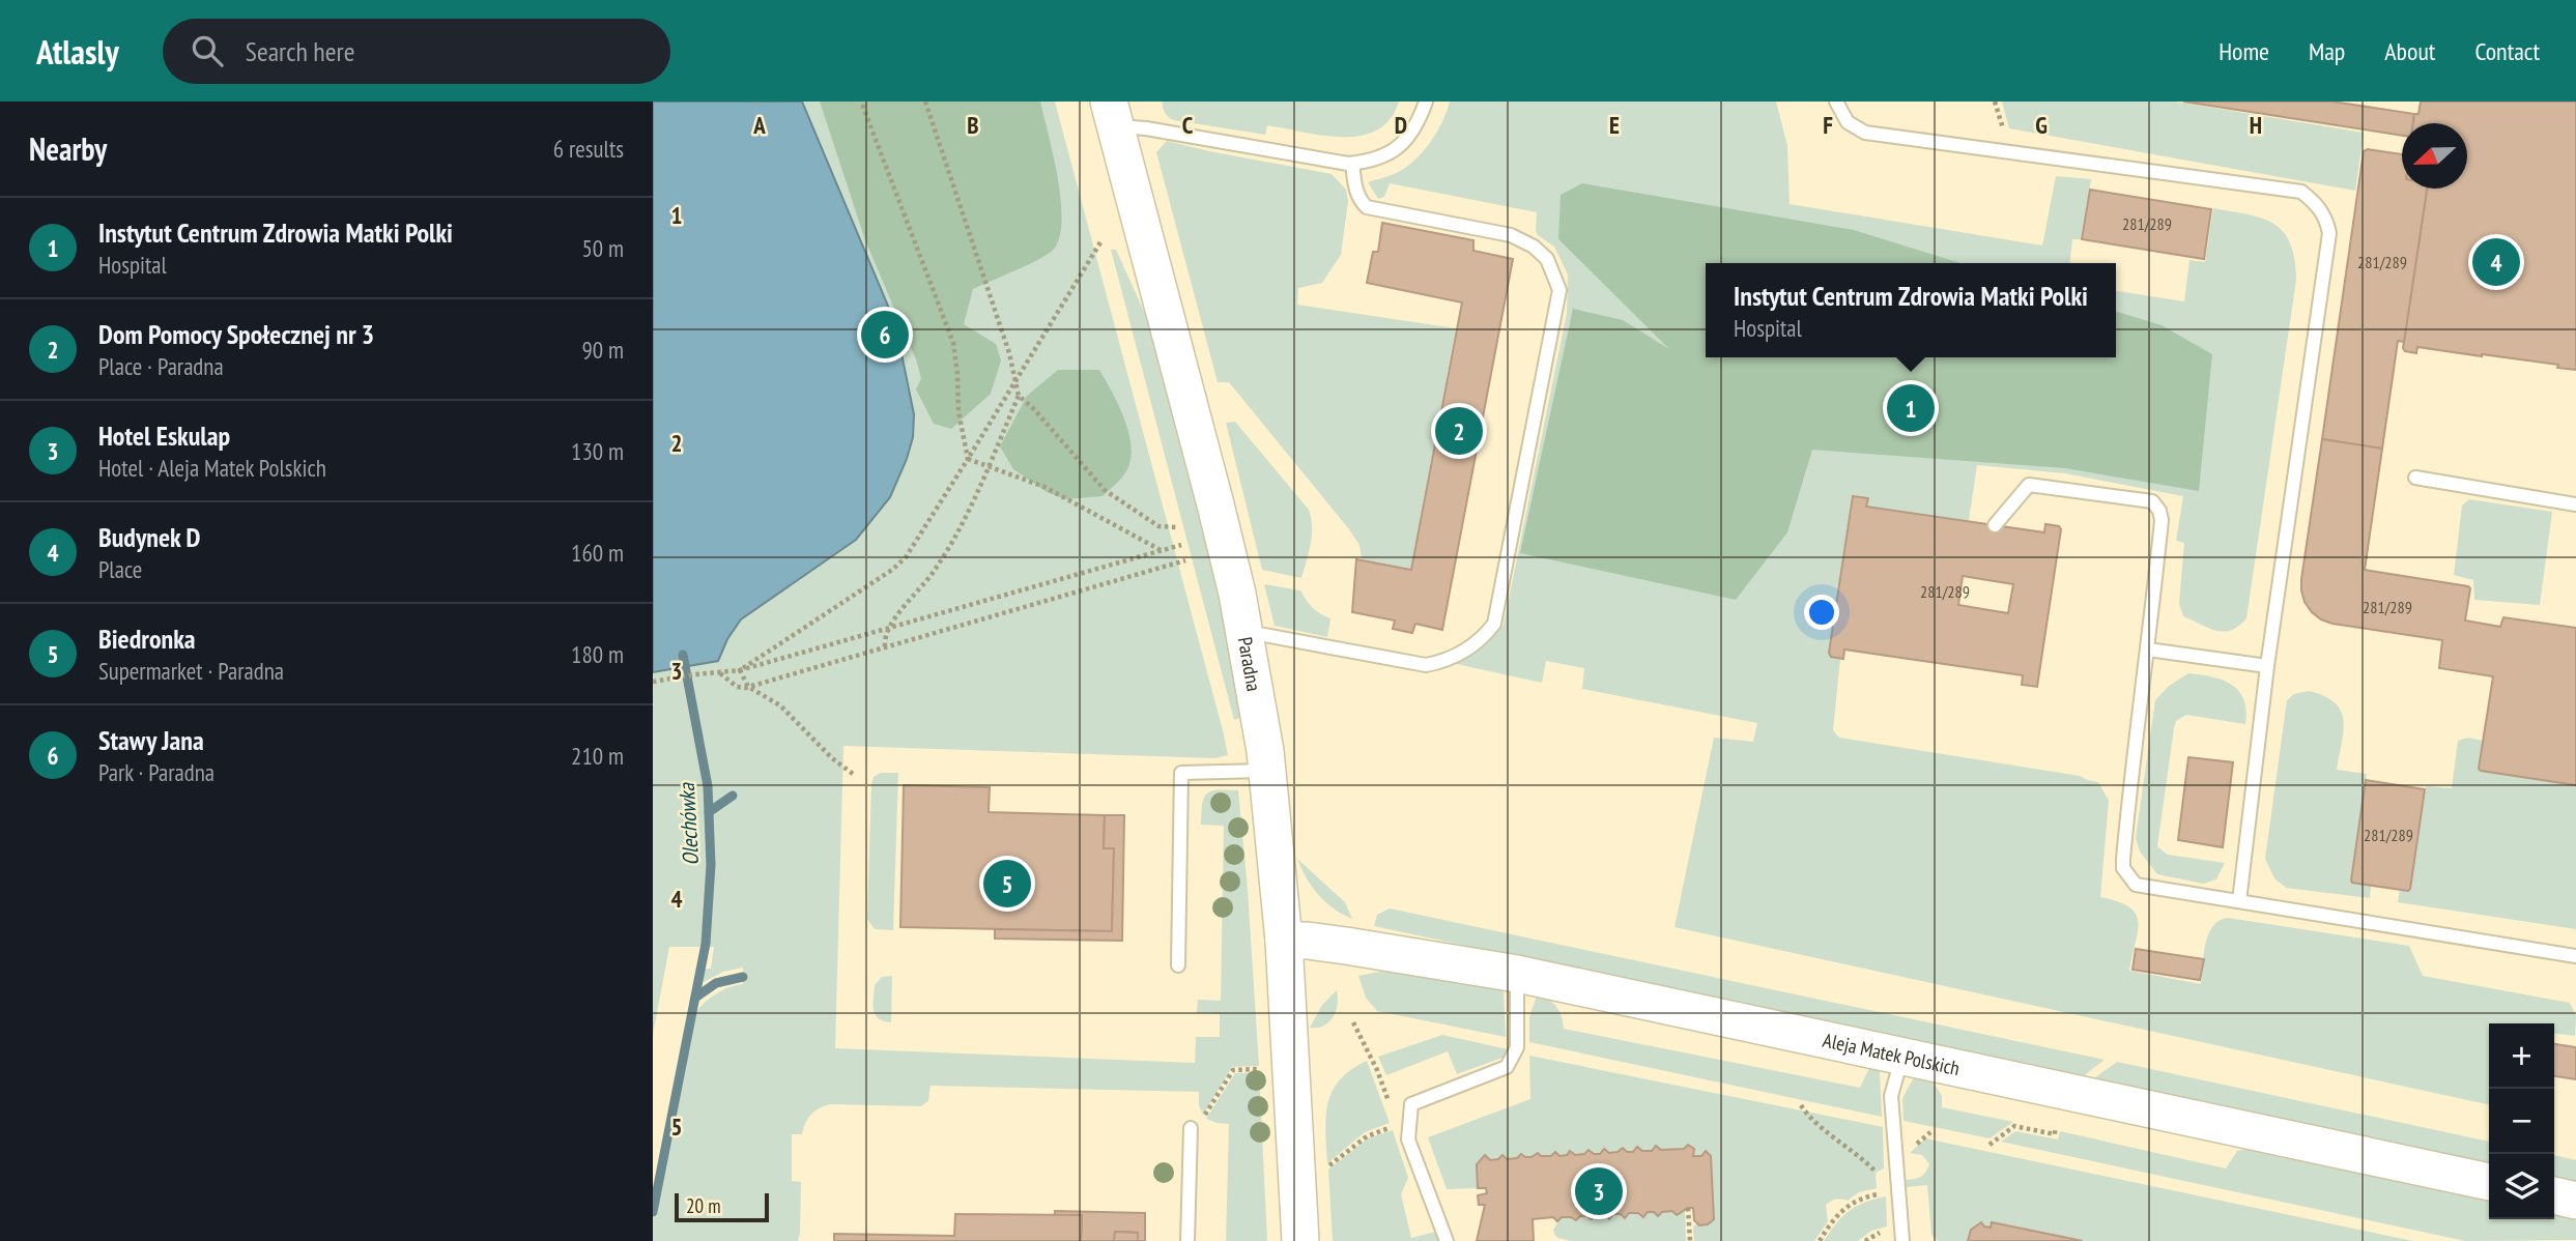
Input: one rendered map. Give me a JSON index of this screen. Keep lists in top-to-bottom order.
{
  "streets": {
    "street": ["Paradna", "Aleja Matek Polskich"]
  },
  "crossings": [
    ["Paradna", "Aleja Matek Polskich"]
  ],
  "water": ["Olechówka"],
  "house_numbers": [
    "281/289",
    "281/289",
    "281/289",
    "281/289",
    "281/289"
  ],
  "scale_bar": "20 m",
  "north": "left",
  "page": {
    "header": "Atlasly",
    "search": "Search here",
    "nav": [
      "Home",
      "Map",
      "About",
      "Contact"
    ],
    "heading": ["Nearby", "6 results"],
    "list": [
      {
        "mark": "1",
        "name": "Instytut Centrum Zdrowia Matki Polki",
        "note": "Hospital",
        "value": "50 m"
      },
      {
        "mark": "2",
        "name": "Dom Pomocy Społecznej nr 3",
        "note": "Place · Paradna",
        "value": "90 m"
      },
      {
        "mark": "3",
        "name": "Hotel Eskulap",
        "note": "Hotel · Aleja Matek Polskich",
        "value": "130 m"
      },
      {
        "mark": "4",
        "name": "Budynek D",
        "note": "Place",
        "value": "160 m"
      },
      {
        "mark": "5",
        "name": "Biedronka",
        "note": "Supermarket · Paradna",
        "value": "180 m"
      },
      {
        "mark": "6",
        "name": "Stawy Jana",
        "note": "Park · Paradna",
        "value": "210 m"
      }
    ],
    "pins": [
      "4",
      "6",
      "1",
      "2",
      "5",
      "3"
    ],
    "popup": ["Instytut Centrum Zdrowia Matki Polki", "Hospital"],
    "map_buttons": ["+", "−"],
    "scale": "20 m"
  },
  "grid": {
    "columns": [
      "A",
      "B",
      "C",
      "D",
      "E",
      "F",
      "G",
      "H"
    ],
    "rows": [
      "1",
      "2",
      "3",
      "4",
      "5"
    ]
  }
}
